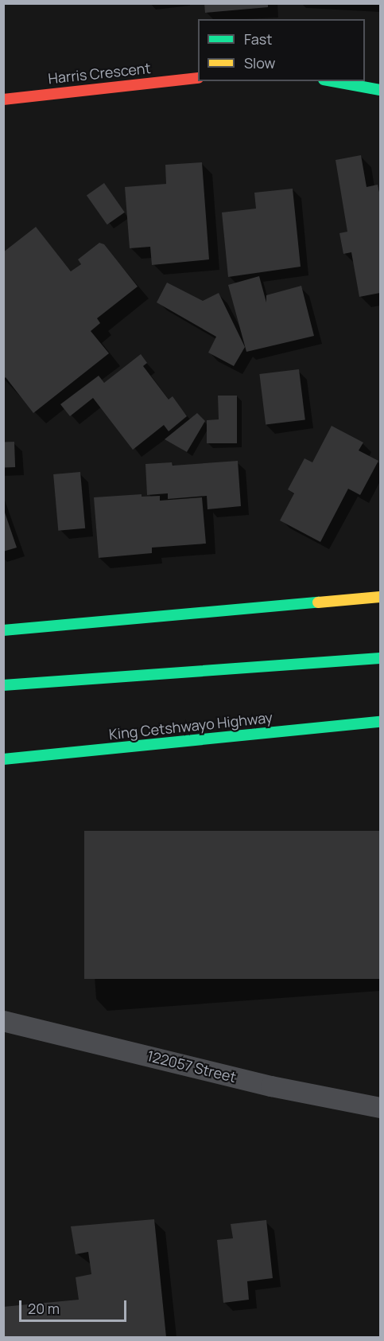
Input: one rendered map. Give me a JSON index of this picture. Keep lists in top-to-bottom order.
{
  "streets": {
    "main road": ["Harris Crescent", "King Cetshwayo Highway"],
    "lane": ["122057 Street"]
  },
  "legend": ["Fast", "Slow"],
  "scale_bar": "20 m"
}
